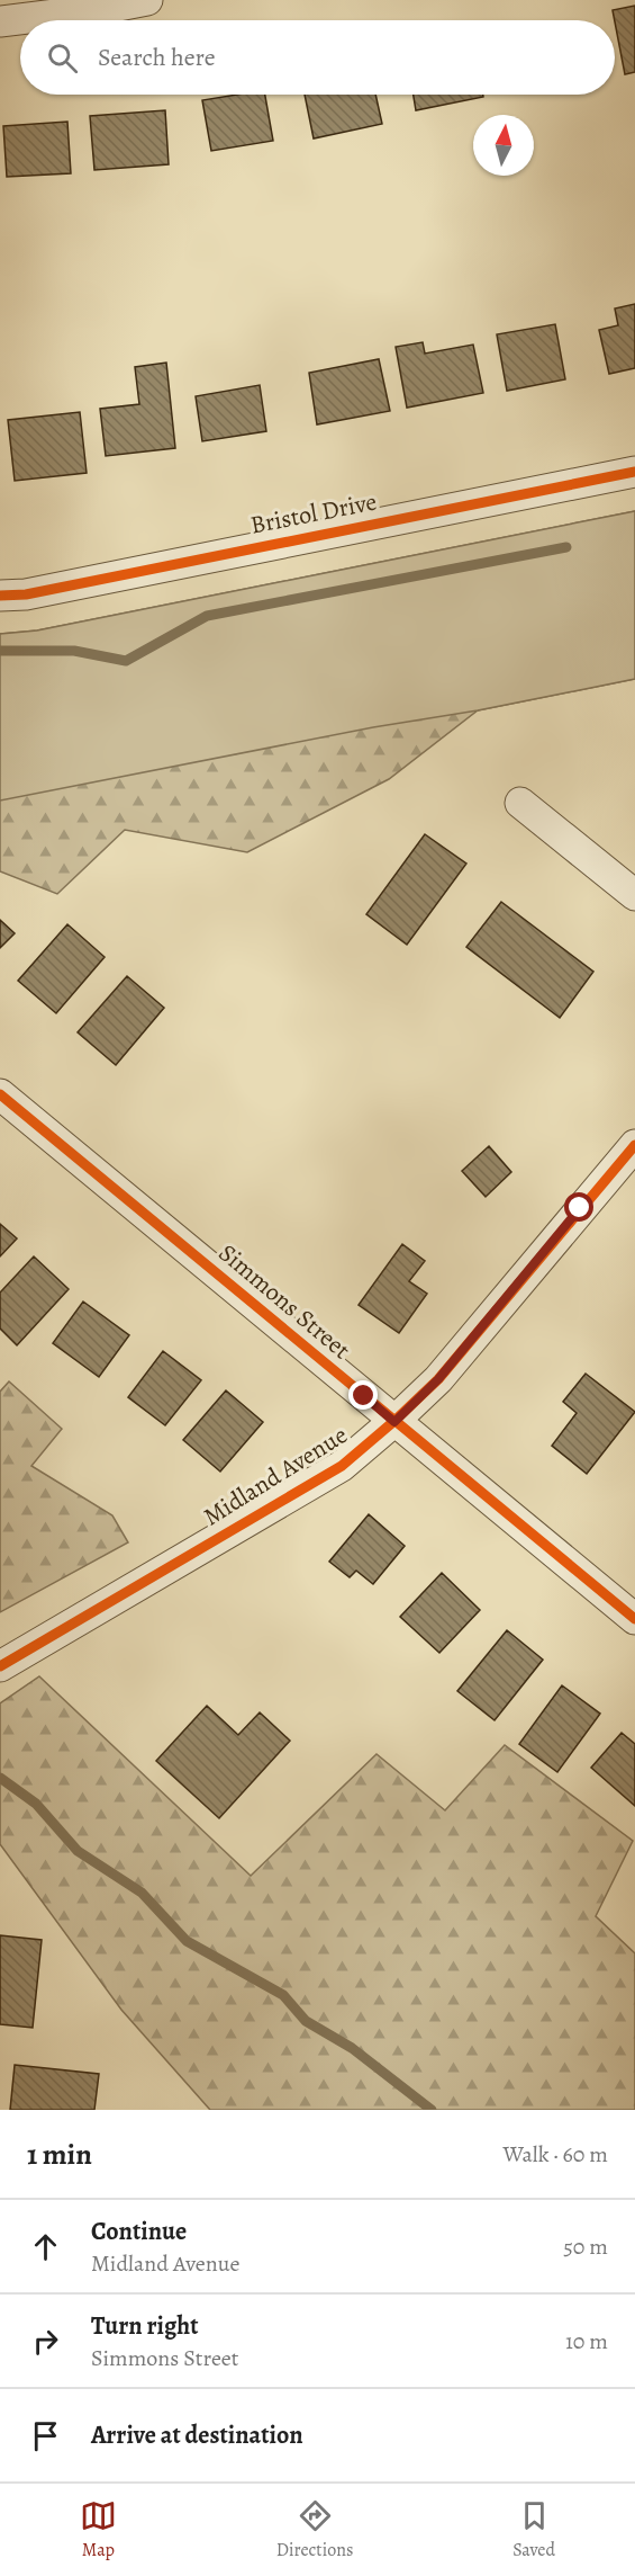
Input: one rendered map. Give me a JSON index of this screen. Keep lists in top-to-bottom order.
{
  "streets": {
    "street": ["Bristol Drive", "Simmons Street", "Midland Avenue"]
  },
  "crossings": [
    ["Simmons Street", "Midland Avenue"]
  ],
  "north": "top",
  "page": {
    "search": "Search here",
    "heading": ["1 min", "Walk · 60 m"],
    "list": [
      ["Continue", "Midland Avenue", "50 m"],
      ["Turn right", "Simmons Street", "10 m"],
      "Arrive at destination"
    ],
    "nav": ["Map", "Directions", "Saved"]
  }
}
